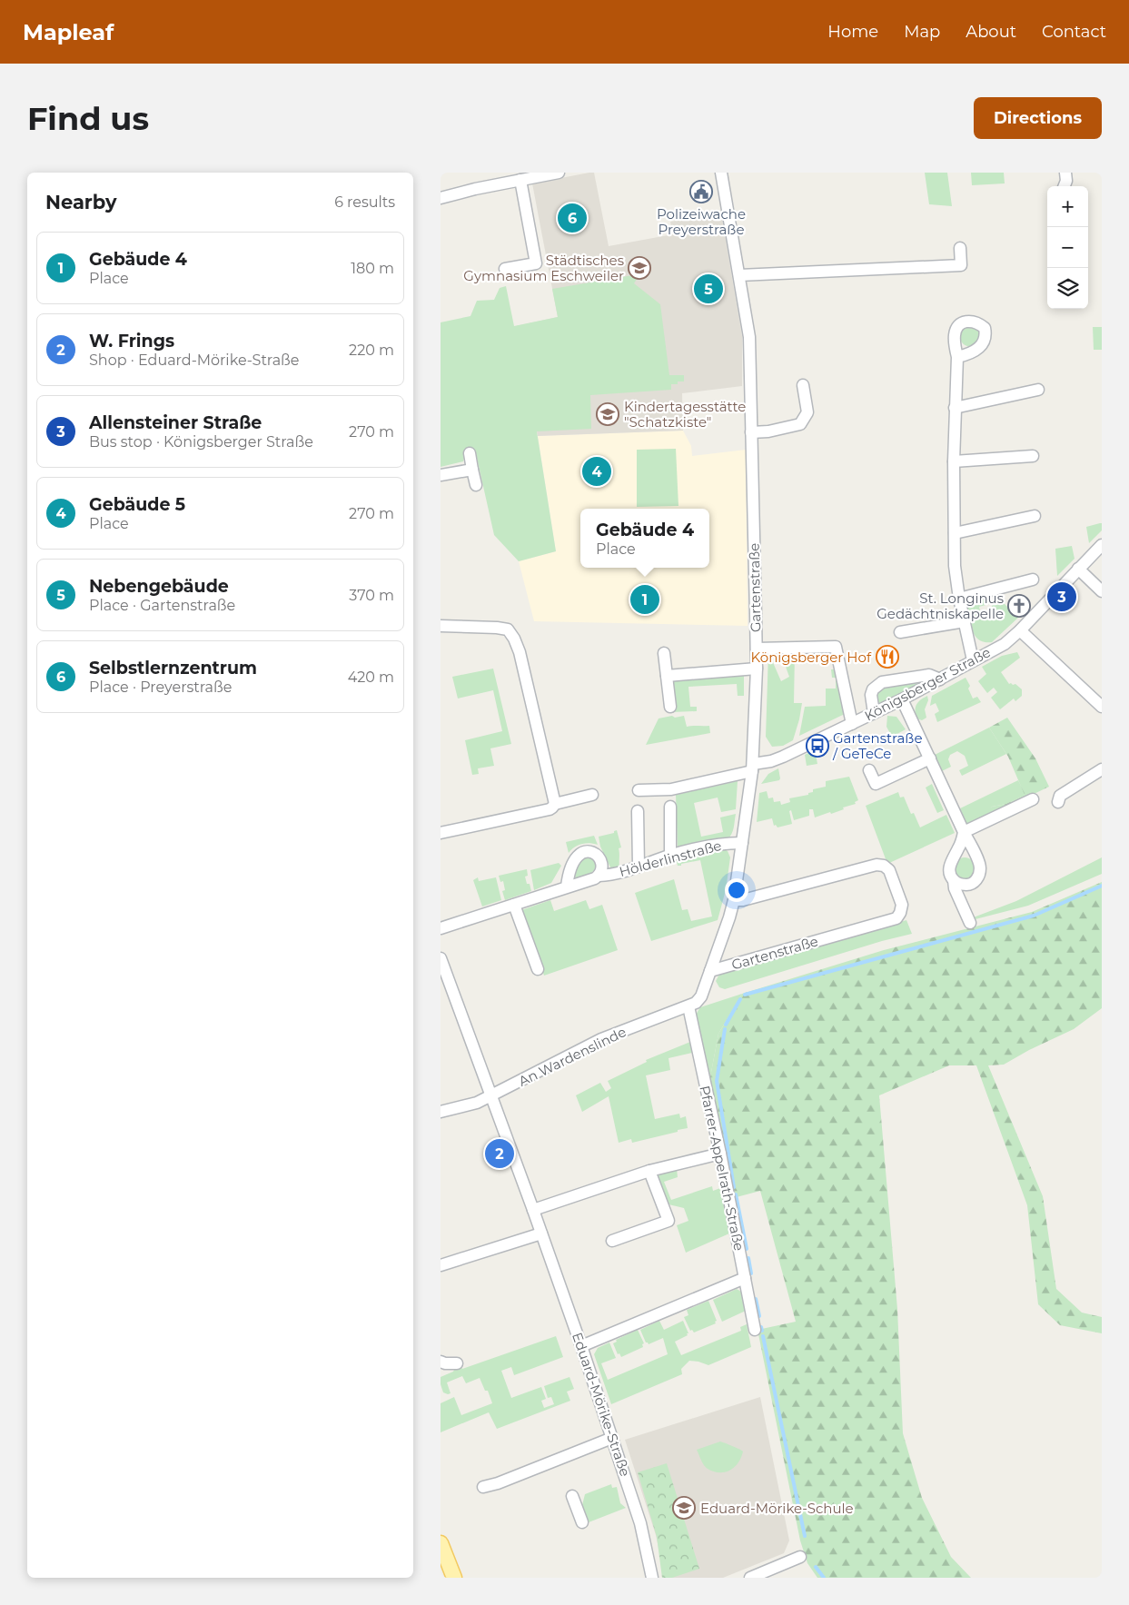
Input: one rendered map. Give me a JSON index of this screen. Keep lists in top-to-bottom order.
{
  "streets": {
    "street": [
      "Gartenstraße",
      "Königsberger Straße",
      "Hölderlinstraße",
      "An Wardenslinde",
      "Pfarrer-Appelrath-Straße",
      "Eduard-Mörike-Straße"
    ]
  },
  "crossings": [
    ["Gartenstraße", "Königsberger Straße"],
    ["Gartenstraße", "Hölderlinstraße"],
    ["Gartenstraße", "An Wardenslinde"],
    ["An Wardenslinde", "Pfarrer-Appelrath-Straße"],
    ["An Wardenslinde", "Eduard-Mörike-Straße"]
  ],
  "places": {
    "public building": ["Polizeiwache Preyerstraße"],
    "school or university": ["Städtisches Gymnasium Eschweiler", "Kindertagesstätte \"Schatzkiste\"", "Eduard-Mörike-Schule"],
    "church": ["St. Longinus Gedächtniskapelle"],
    "restaurant": ["Königsberger Hof"],
    "bus stop": ["Gartenstraße / GeTeCe"]
  },
  "page": {
    "header": "Mapleaf",
    "nav": [
      "Home",
      "Map",
      "About",
      "Contact"
    ],
    "buttons": "Directions",
    "title": "Find us",
    "heading": ["Nearby", "6 results"],
    "map_buttons": ["+", "−"],
    "pins": [
      "6",
      "5",
      "4",
      "3",
      "1",
      "2"
    ],
    "list": [
      {
        "mark": "1",
        "name": "Gebäude 4",
        "note": "Place",
        "value": "180 m"
      },
      {
        "mark": "2",
        "name": "W. Frings",
        "note": "Shop · Eduard-Mörike-Straße",
        "value": "220 m"
      },
      {
        "mark": "3",
        "name": "Allensteiner Straße",
        "note": "Bus stop · Königsberger Straße",
        "value": "270 m"
      },
      {
        "mark": "4",
        "name": "Gebäude 5",
        "note": "Place",
        "value": "270 m"
      },
      {
        "mark": "5",
        "name": "Nebengebäude",
        "note": "Place · Gartenstraße",
        "value": "370 m"
      },
      {
        "mark": "6",
        "name": "Selbstlernzentrum",
        "note": "Place · Preyerstraße",
        "value": "420 m"
      }
    ],
    "popup": ["Gebäude 4", "Place"]
  }
}
